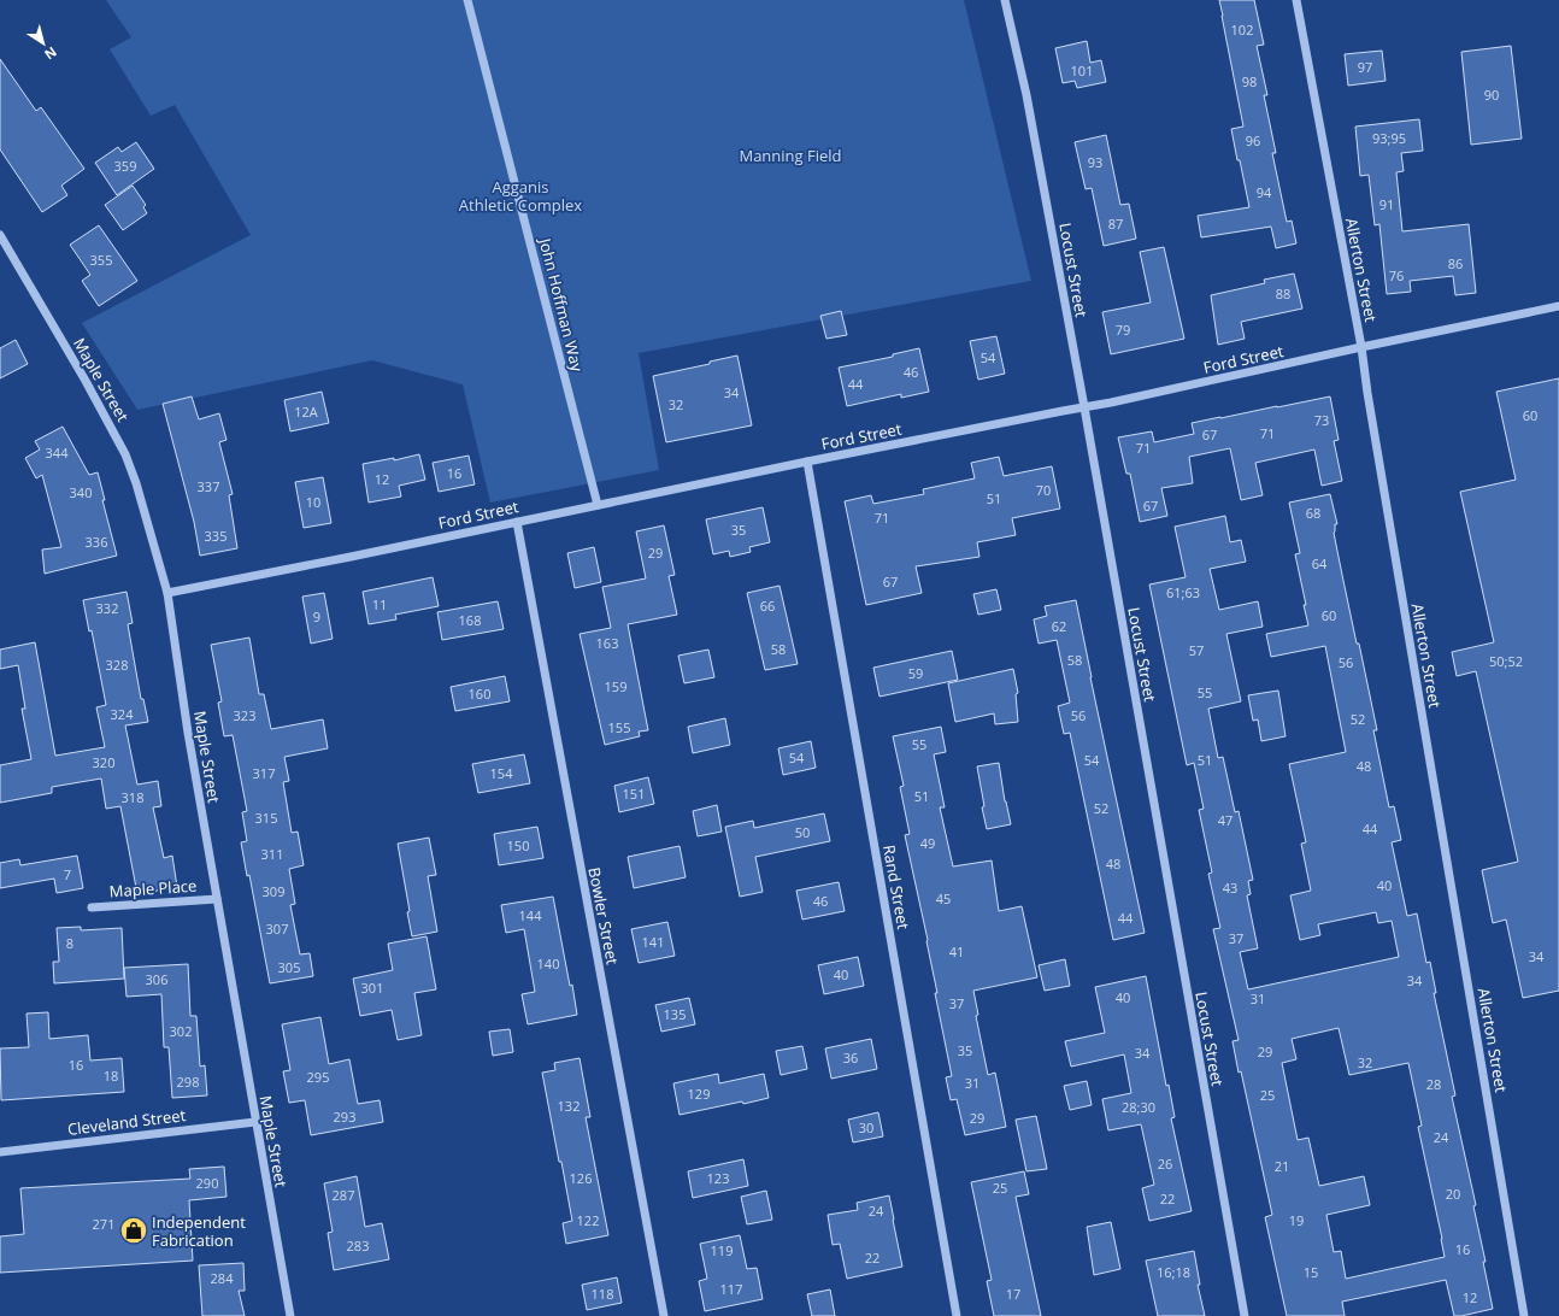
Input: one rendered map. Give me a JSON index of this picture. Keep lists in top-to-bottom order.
{
  "streets": {
    "street": [
      "Locust Street",
      "Allerton Street",
      "John Hoffman Way",
      "Ford Street",
      "Maple Street",
      "Rand Street",
      "Maple Place",
      "Bowler Street",
      "Cleveland Street"
    ]
  },
  "crossings": [
    ["Locust Street", "Ford Street"],
    ["Allerton Street", "Ford Street"],
    ["John Hoffman Way", "Ford Street"],
    ["Ford Street", "Maple Street"],
    ["Ford Street", "Rand Street"],
    ["Ford Street", "Bowler Street"],
    ["Maple Street", "Maple Place"],
    ["Maple Street", "Cleveland Street"]
  ],
  "parks": ["Manning Field", "Agganis Athletic Complex"],
  "places": {
    "shop": ["Independent Fabrication"]
  },
  "house_numbers": [
    "102",
    "97",
    "101",
    "98",
    "90",
    "93;95",
    "96",
    "93",
    "359",
    "94",
    "91",
    "87",
    "355",
    "86",
    "76",
    "88",
    "79",
    "54",
    "46",
    "44",
    "34",
    "32",
    "12A",
    "60",
    "73",
    "71",
    "67",
    "71",
    "344",
    "16",
    "12",
    "337",
    "70",
    "340",
    "51",
    "10",
    "67",
    "68",
    "71",
    "35",
    "335",
    "336",
    "29",
    "64",
    "67",
    "61;63",
    "11",
    "66",
    "332",
    "60",
    "9",
    "168",
    "62",
    "163",
    "58",
    "57",
    "58",
    "50;52",
    "56",
    "328",
    "59",
    "159",
    "55",
    "160",
    "324",
    "323",
    "56",
    "52",
    "155",
    "55",
    "54",
    "54",
    "51",
    "320",
    "48",
    "317",
    "154",
    "151",
    "51",
    "318",
    "52",
    "315",
    "47",
    "44",
    "50",
    "49",
    "150",
    "311",
    "48",
    "7",
    "40",
    "43",
    "309",
    "45",
    "46",
    "144",
    "44",
    "307",
    "37",
    "141",
    "8",
    "41",
    "34",
    "140",
    "305",
    "40",
    "306",
    "34",
    "301",
    "40",
    "31",
    "37",
    "135",
    "302",
    "35",
    "29",
    "34",
    "36",
    "32",
    "16",
    "18",
    "295",
    "298",
    "31",
    "28",
    "129",
    "25",
    "132",
    "28;30",
    "293",
    "29",
    "30",
    "24",
    "26",
    "21",
    "126",
    "123",
    "290",
    "25",
    "20",
    "287",
    "22",
    "24",
    "122",
    "19",
    "271",
    "283",
    "16",
    "119",
    "22",
    "16;18",
    "15",
    "284",
    "117",
    "118",
    "17",
    "12"
  ],
  "north": "bottom right"
}
